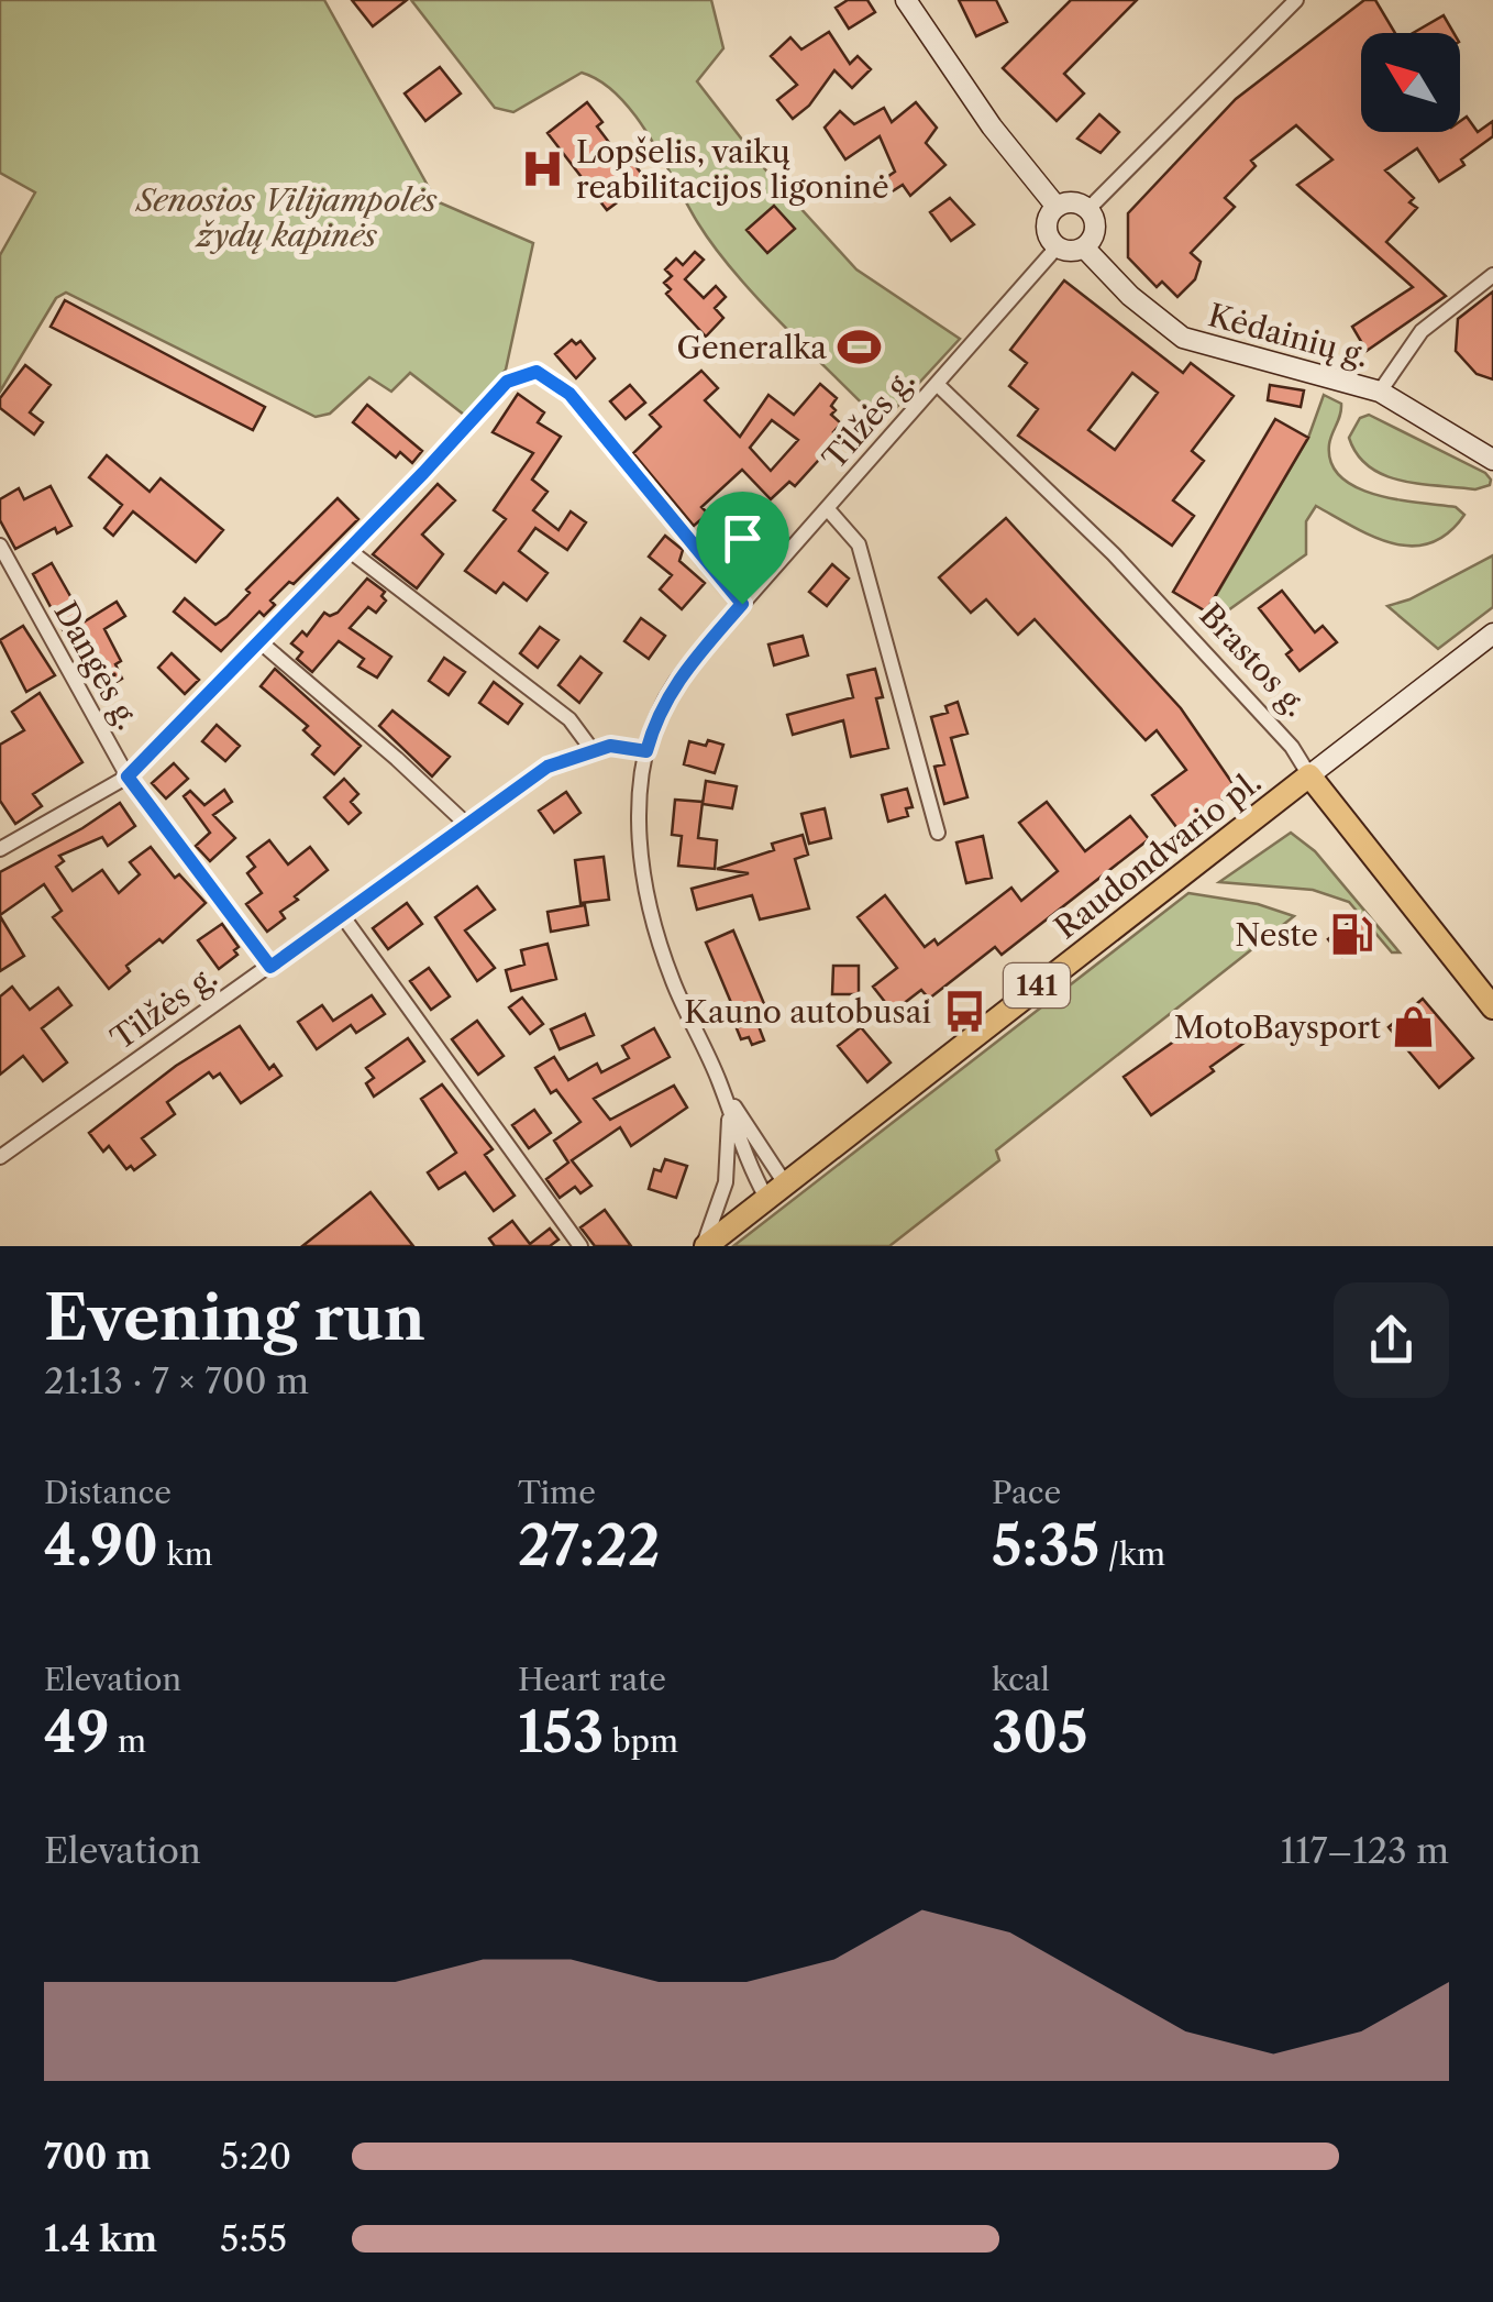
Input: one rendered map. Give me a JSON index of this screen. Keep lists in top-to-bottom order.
{
  "streets": {
    "main road": [
      "Kėdainių g.",
      "Brastos g.",
      "Raudondvario pl.",
      "141"
    ],
    "street": ["Tilžės g.", "Dangės g."]
  },
  "crossings": [
    ["Kėdainių g.", "Tilžės g."],
    ["Tilžės g.", "Brastos g."],
    ["Tilžės g.", "Dangės g."],
    ["Brastos g.", "Raudondvario pl."]
  ],
  "parks": ["Senosios Vilijampolės žydų kapinės"],
  "places": {
    "hospital": ["Lopšelis, vaikų reabilitacijos ligoninė"],
    "sports": ["Generalka"],
    "fuel station": ["Neste"],
    "bus stop": ["Kauno autobusai"],
    "shop": ["MotoBaysport"]
  },
  "north": "top left",
  "page": {
    "heading": ["Evening run", "21:13 · 7 × 700 m"],
    "stats": [
      ["Distance", "4.90 km"],
      ["Time", "27:22"],
      ["Pace", "5:35 /km"],
      ["Elevation", "49 m"],
      ["Heart rate", "153 bpm"],
      ["kcal", "305"]
    ],
    "chart": ["Elevation", "117–123 m"],
    "list": [
      {
        "name": "700 m",
        "note": "5:20"
      },
      {
        "name": "1.4 km",
        "note": "5:55"
      }
    ]
  }
}
